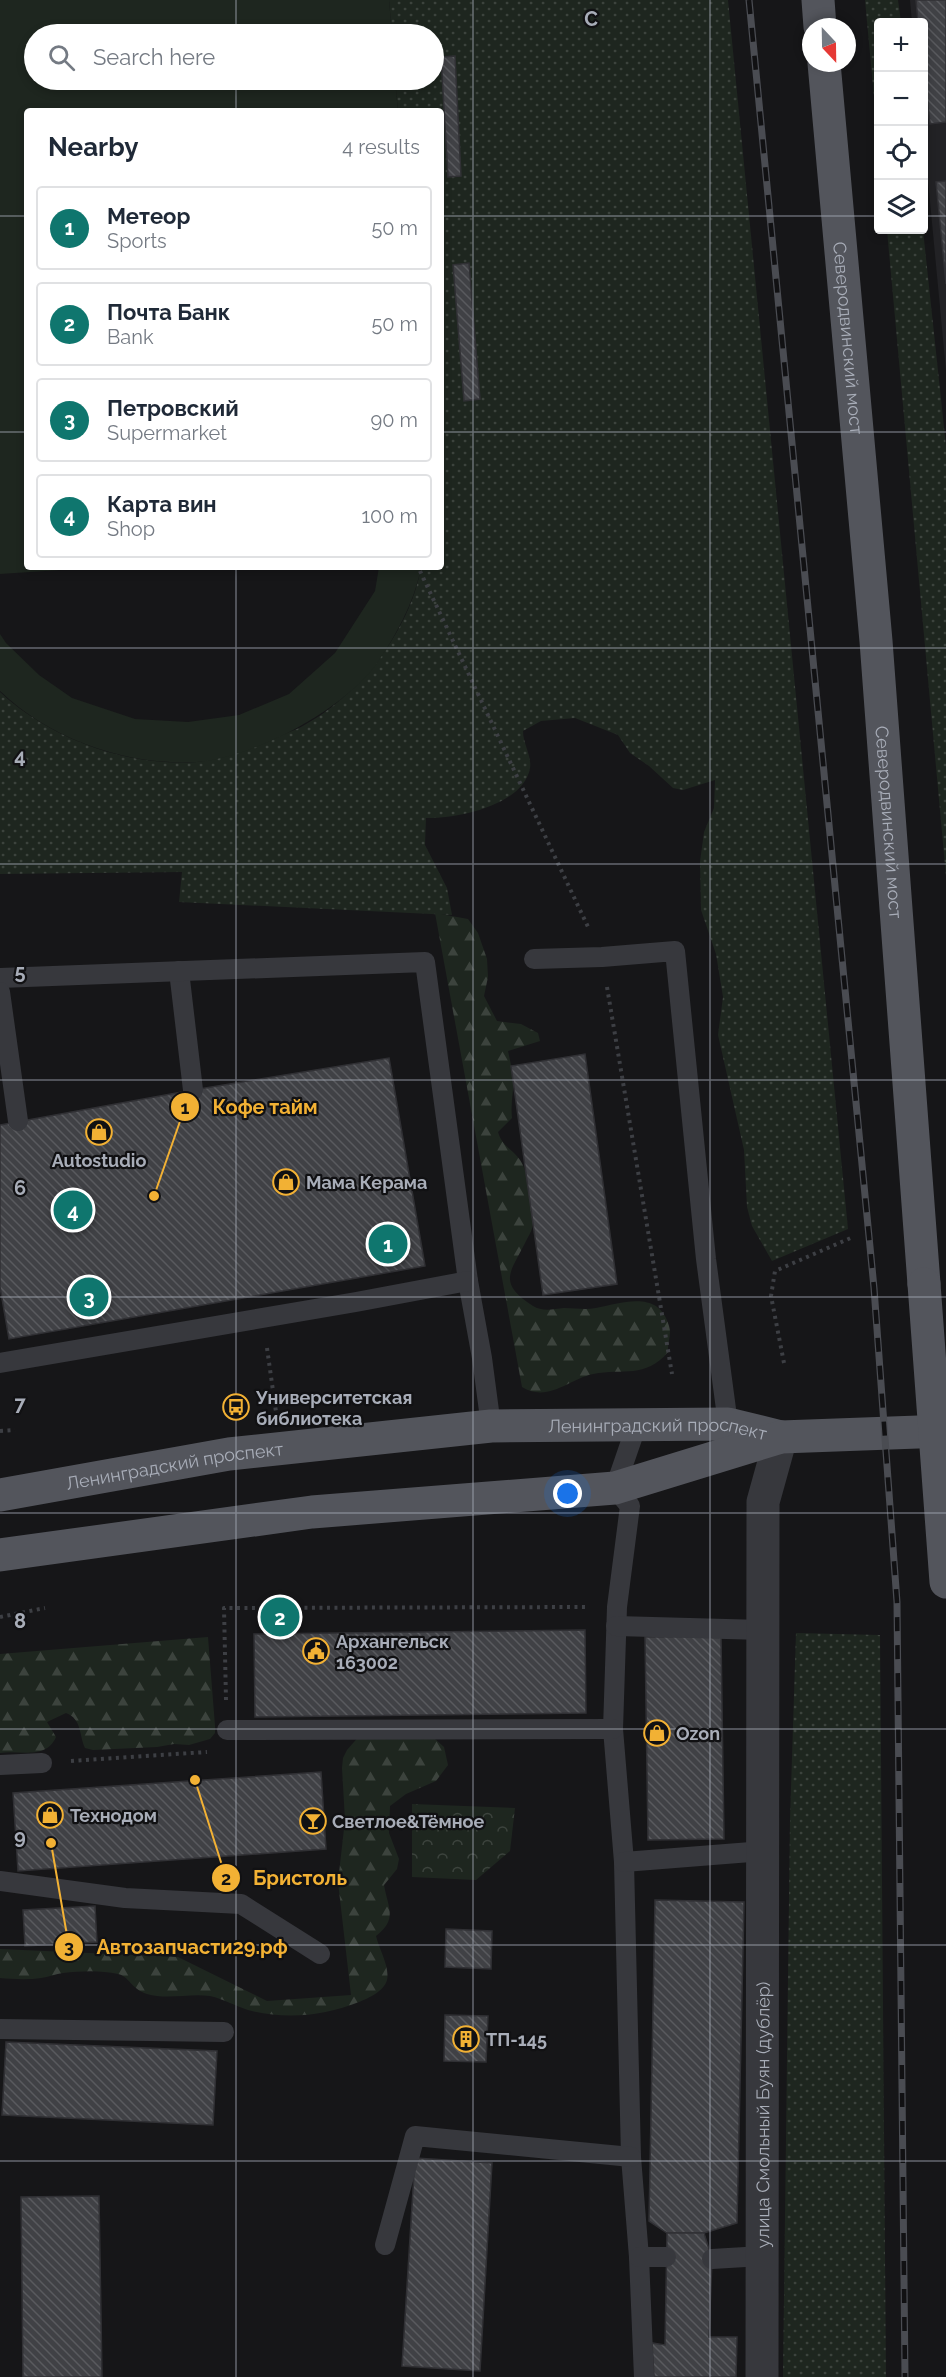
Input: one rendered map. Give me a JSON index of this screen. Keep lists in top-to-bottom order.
{
  "streets": {
    "main road": ["Северодвинский мост", "Ленинградский проспект"],
    "street": ["улица Смольный Буян (дублёр)"]
  },
  "crossings": [
    ["Ленинградский проспект", "улица Смольный Буян (дублёр)"]
  ],
  "places": {
    "shop": [
      "Autostudio",
      "Мама Керама",
      "Ozon",
      "Технодом"
    ],
    "other": ["Кофе тайм", "Бристоль", "Автозапчасти29.рф"],
    "bus stop": ["Университетская библиотека"],
    "public building": ["Архангельск 163002"],
    "bar": ["Светлое&Тёмное"],
    "building": ["ТП-145"]
  },
  "north": "bottom",
  "page": {
    "map_buttons": ["+", "−"],
    "search": "Search here",
    "heading": ["Nearby", "4 results"],
    "list": [
      {
        "mark": "1",
        "name": "Метеор",
        "note": "Sports",
        "value": "50 m"
      },
      {
        "mark": "2",
        "name": "Почта Банк",
        "note": "Bank",
        "value": "50 m"
      },
      {
        "mark": "3",
        "name": "Петровский",
        "note": "Supermarket",
        "value": "90 m"
      },
      {
        "mark": "4",
        "name": "Карта вин",
        "note": "Shop",
        "value": "100 m"
      }
    ],
    "pins": [
      "4",
      "1",
      "3",
      "2"
    ]
  },
  "grid": {
    "columns": ["C"],
    "rows": [
      "4",
      "5",
      "6",
      "7",
      "8",
      "9"
    ]
  }
}
